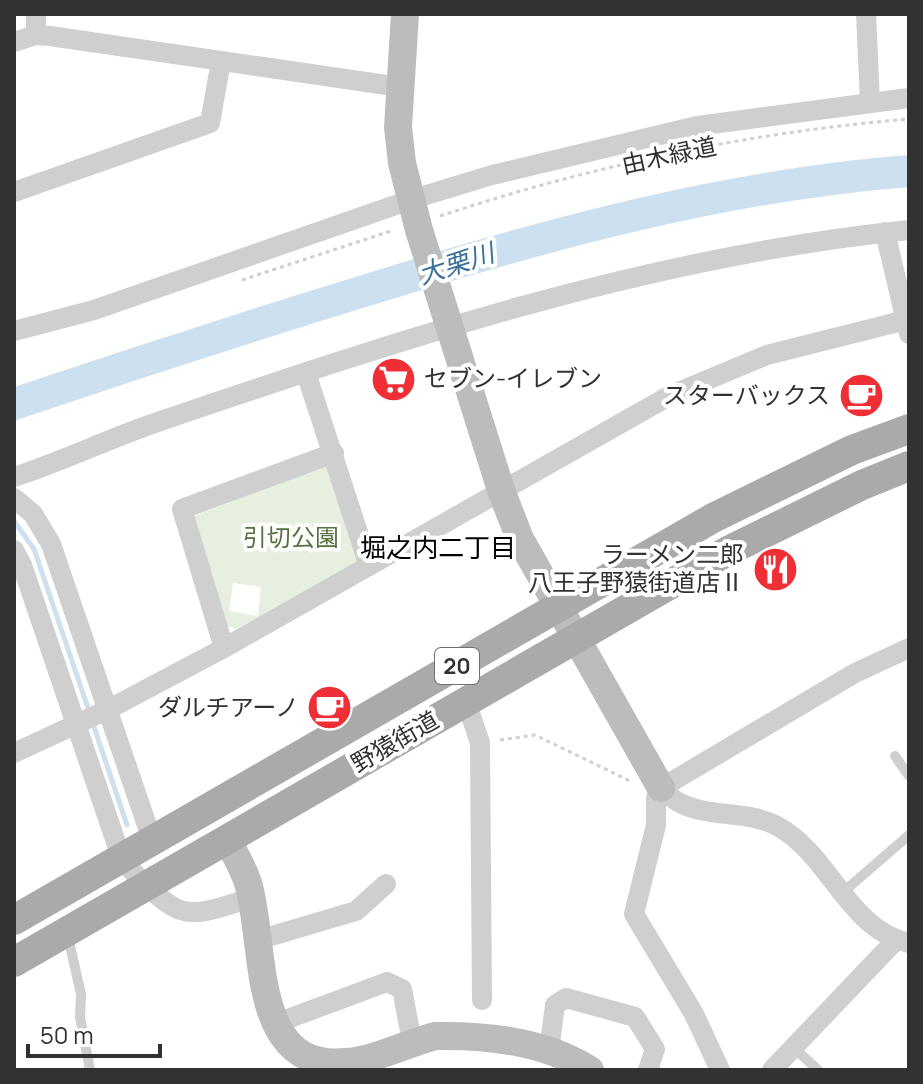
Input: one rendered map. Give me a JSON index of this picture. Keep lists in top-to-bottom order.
{
  "streets": {
    "main road": ["20", "野猿街道"],
    "path": ["由木緑道"]
  },
  "districts": ["堀之内二丁目"],
  "water": ["大栗川"],
  "parks": ["引切公園"],
  "places": {
    "supermarket": ["セブン-イレブン"],
    "cafe": ["スターバックス", "ダルチアーノ"],
    "restaurant": ["ラーメン二郎 八王子野猿街道店Ⅱ"]
  },
  "scale_bar": "50 m"
}
